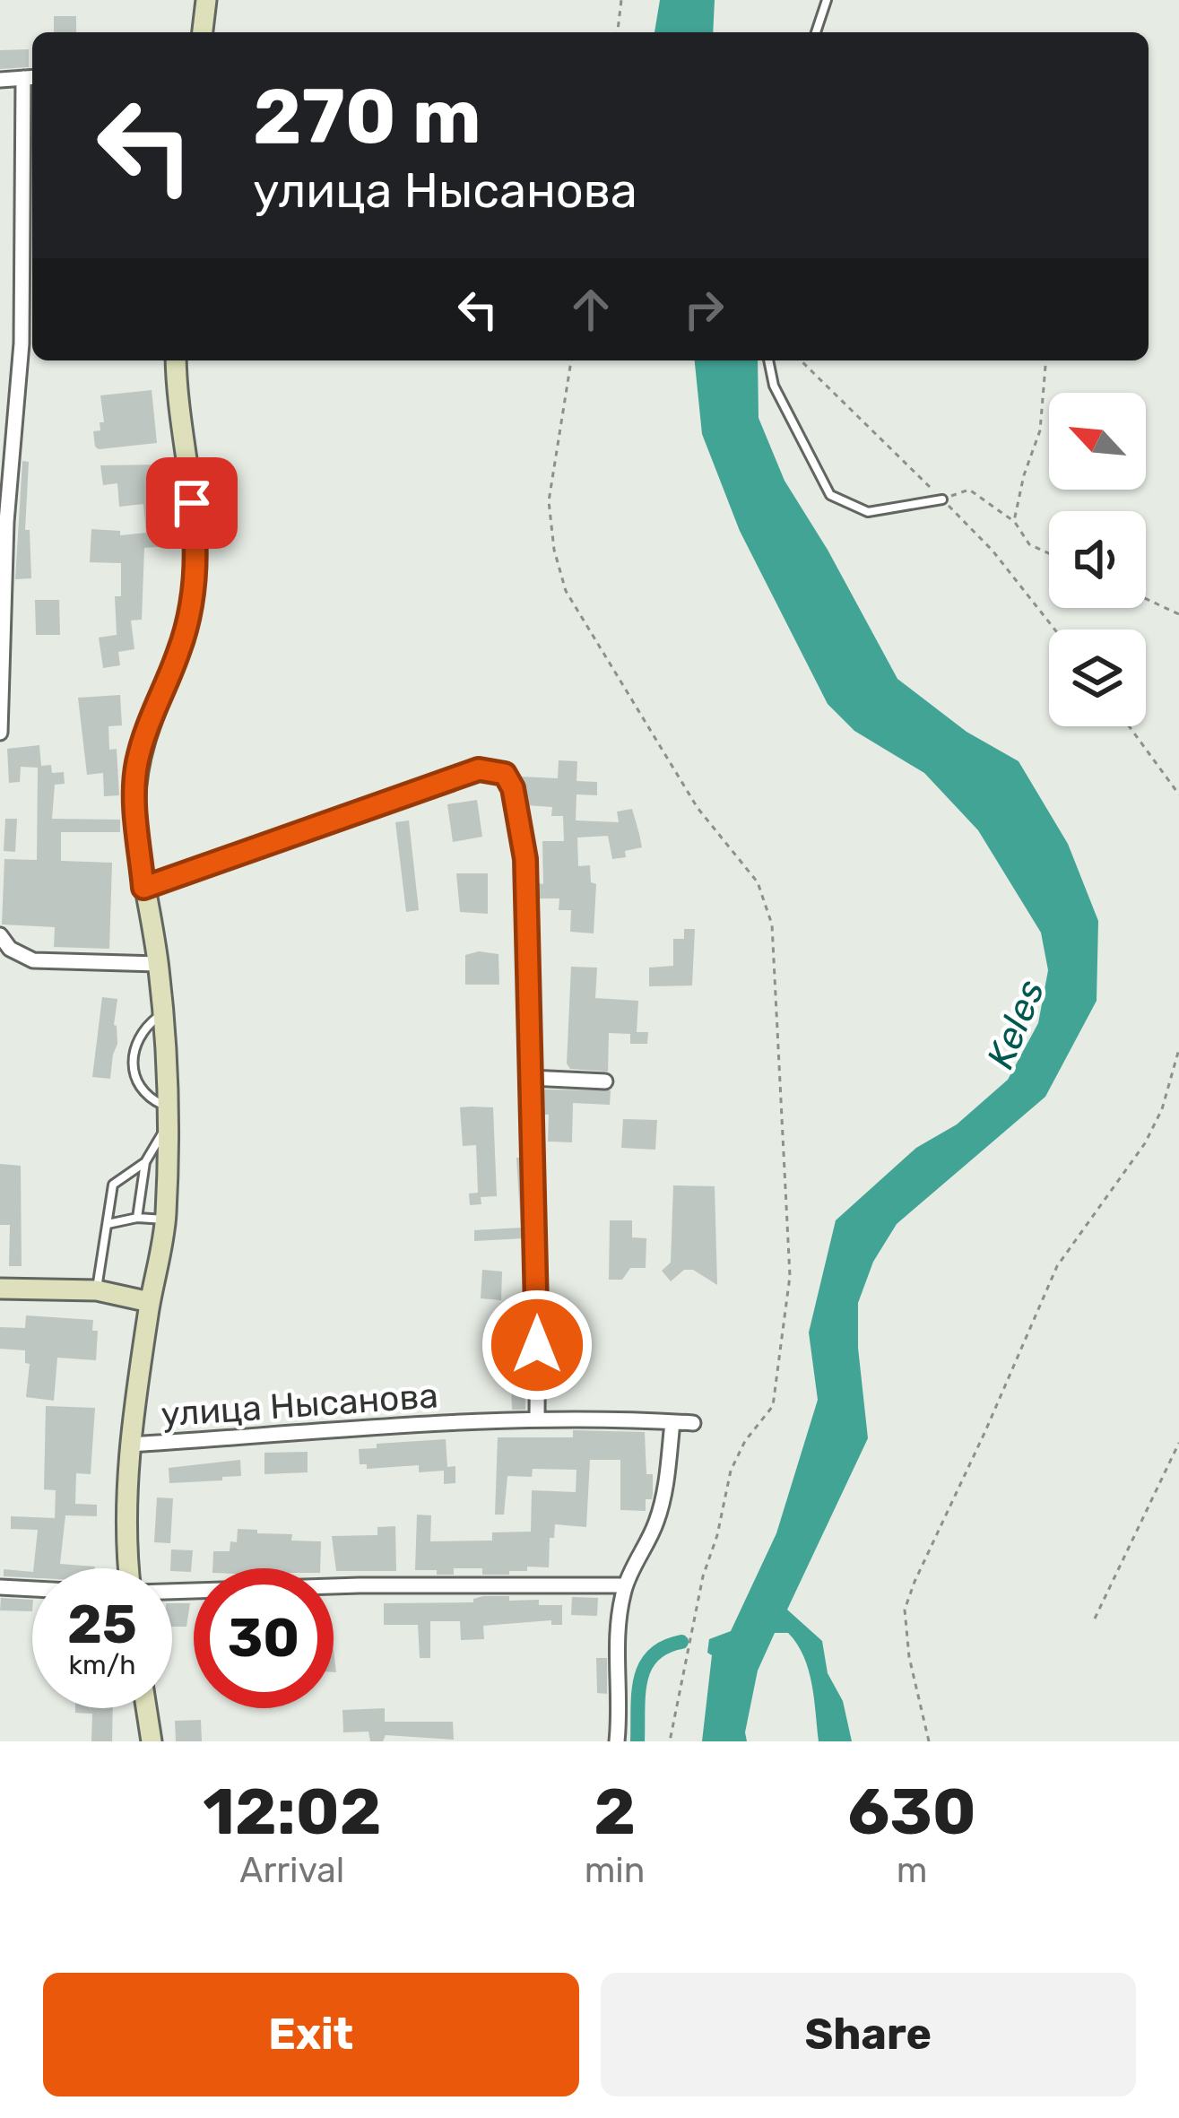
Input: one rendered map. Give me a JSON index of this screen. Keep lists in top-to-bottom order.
{
  "streets": {
    "street": ["улица Нысанова"]
  },
  "water": ["Keles"],
  "north": "top left",
  "page": {
    "turn": ["270 m", "улица Нысанова"],
    "speed": "25 km/h",
    "limit": "30",
    "eta": [
      "12:02",
      "Arrival",
      "2",
      "min",
      "630",
      "m"
    ],
    "buttons": ["Exit", "Share"]
  }
}
